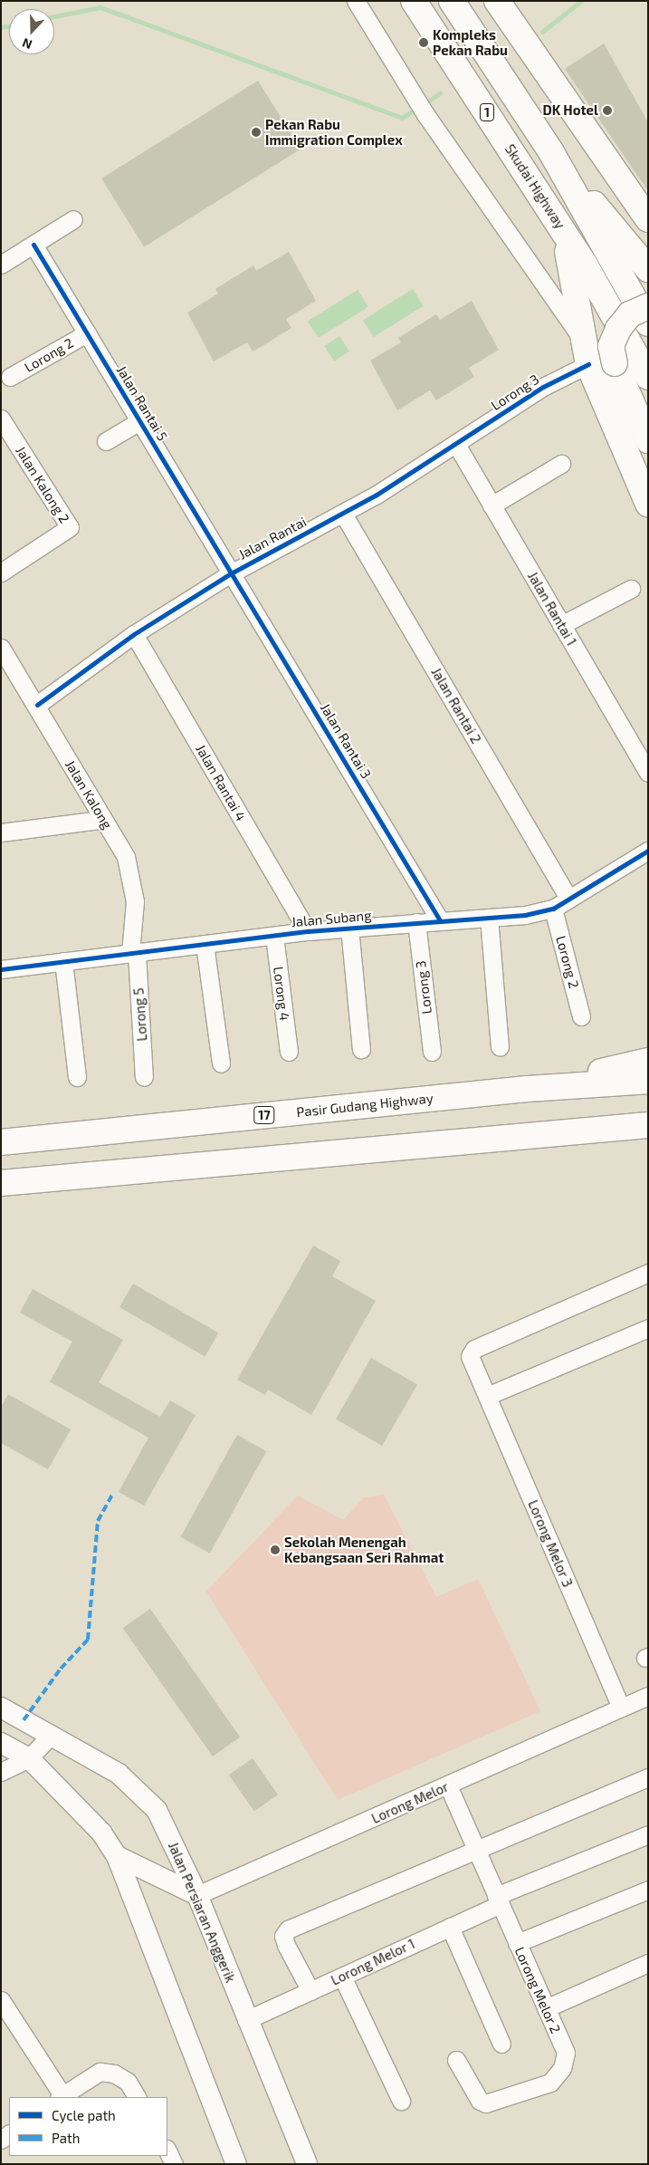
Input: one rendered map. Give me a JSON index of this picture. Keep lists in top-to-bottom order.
{
  "streets": {
    "highway": [
      "1",
      "Skudai Highway",
      "Pasir Gudang Highway",
      "17"
    ],
    "street": [
      "Lorong 2",
      "Lorong 3",
      "Jalan Rantai 5",
      "Jalan Kalong 2",
      "Jalan Rantai",
      "Jalan Rantai 1",
      "Jalan Rantai 2",
      "Jalan Rantai 3",
      "Jalan Rantai 4",
      "Jalan Kalong",
      "Jalan Subang",
      "Lorong 4",
      "Lorong 5",
      "Lorong Melor 3",
      "Lorong Melor",
      "Jalan Persiaran Anggerik",
      "Lorong Melor 1",
      "Lorong Melor 2"
    ]
  },
  "crossings": [
    ["Lorong 2", "Jalan Rantai 5"],
    ["Lorong 2", "Jalan Subang"],
    ["Lorong 3", "Jalan Rantai"],
    ["Lorong 3", "Jalan Rantai 1"],
    ["Lorong 3", "Jalan Subang"],
    ["Jalan Rantai 5", "Jalan Rantai"],
    ["Jalan Rantai 5", "Jalan Rantai 3"],
    ["Jalan Rantai", "Jalan Rantai 1"],
    ["Jalan Rantai", "Jalan Rantai 2"],
    ["Jalan Rantai", "Jalan Rantai 3"],
    ["Jalan Rantai", "Jalan Rantai 4"],
    ["Jalan Rantai", "Jalan Kalong"],
    ["Jalan Rantai 2", "Jalan Subang"],
    ["Jalan Rantai 3", "Jalan Subang"],
    ["Jalan Rantai 4", "Jalan Subang"],
    ["Jalan Kalong", "Jalan Subang"],
    ["Jalan Kalong", "Lorong 5"],
    ["Jalan Subang", "Lorong 4"],
    ["Jalan Subang", "Lorong 5"],
    ["Lorong Melor 3", "Lorong Melor"],
    ["Lorong Melor", "Jalan Persiaran Anggerik"],
    ["Lorong Melor", "Lorong Melor 2"],
    ["Jalan Persiaran Anggerik", "Lorong Melor 1"],
    ["Lorong Melor 1", "Lorong Melor 2"]
  ],
  "places": [
    "Kompleks Pekan Rabu",
    "DK Hotel",
    "Pekan Rabu Immigration Complex",
    "Sekolah Menengah Kebangsaan Seri Rahmat"
  ],
  "legend": ["Cycle path", "Path"],
  "north": "bottom"
}
